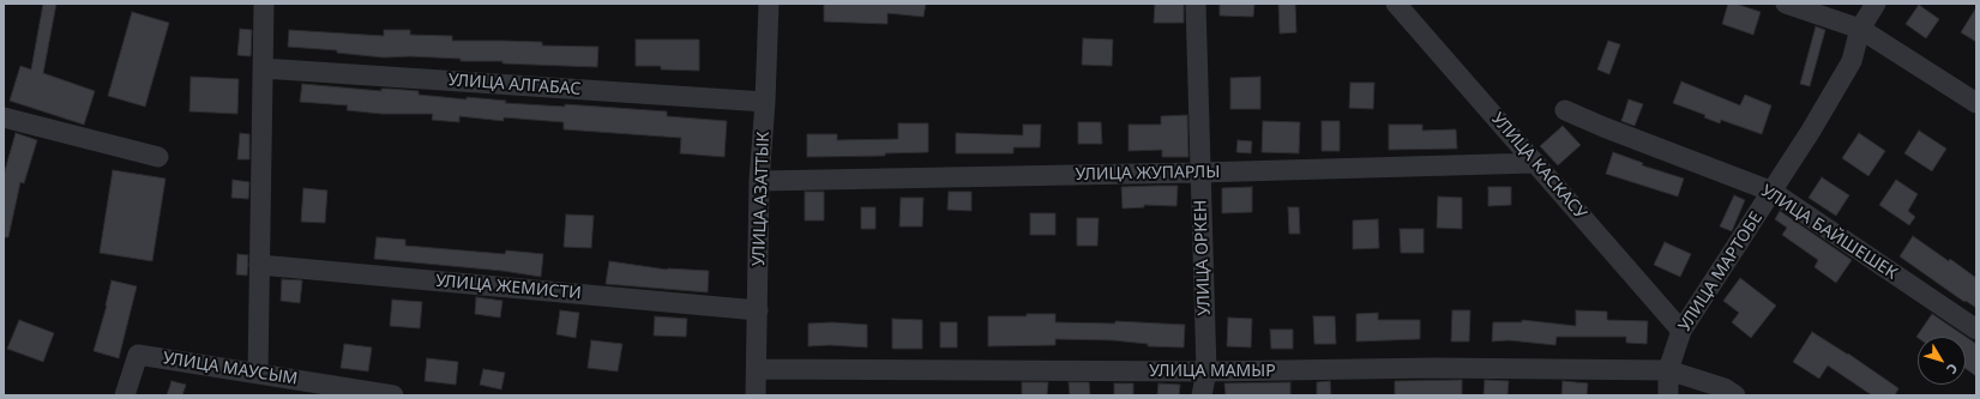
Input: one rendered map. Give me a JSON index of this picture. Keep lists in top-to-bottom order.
{
  "streets": {
    "street": [
      "УЛИЦА АЛГАБАС",
      "УЛИЦА КАСКАСУ",
      "УЛИЦА ЖУПАРЛЫ",
      "УЛИЦА АЗАТТЫК",
      "УЛИЦА БАЙШЕШЕК",
      "УЛИЦА ОРКЕН",
      "УЛИЦА МАРТОБЕ",
      "УЛИЦА ЖЕМИСТИ",
      "УЛИЦА МАУСЫМ",
      "УЛИЦА МАМЫР"
    ]
  },
  "crossings": [
    ["УЛИЦА АЛГАБАС", "УЛИЦА АЗАТТЫК"],
    ["УЛИЦА КАСКАСУ", "УЛИЦА ЖУПАРЛЫ"],
    ["УЛИЦА КАСКАСУ", "УЛИЦА МАРТОБЕ"],
    ["УЛИЦА ЖУПАРЛЫ", "УЛИЦА АЗАТТЫК"],
    ["УЛИЦА ЖУПАРЛЫ", "УЛИЦА ОРКЕН"],
    ["УЛИЦА АЗАТТЫК", "УЛИЦА ЖЕМИСТИ"],
    ["УЛИЦА АЗАТТЫК", "УЛИЦА МАМЫР"],
    ["УЛИЦА БАЙШЕШЕК", "УЛИЦА МАРТОБЕ"],
    ["УЛИЦА ОРКЕН", "УЛИЦА МАМЫР"],
    ["УЛИЦА МАРТОБЕ", "УЛИЦА МАМЫР"]
  ],
  "north": "bottom right"
}
